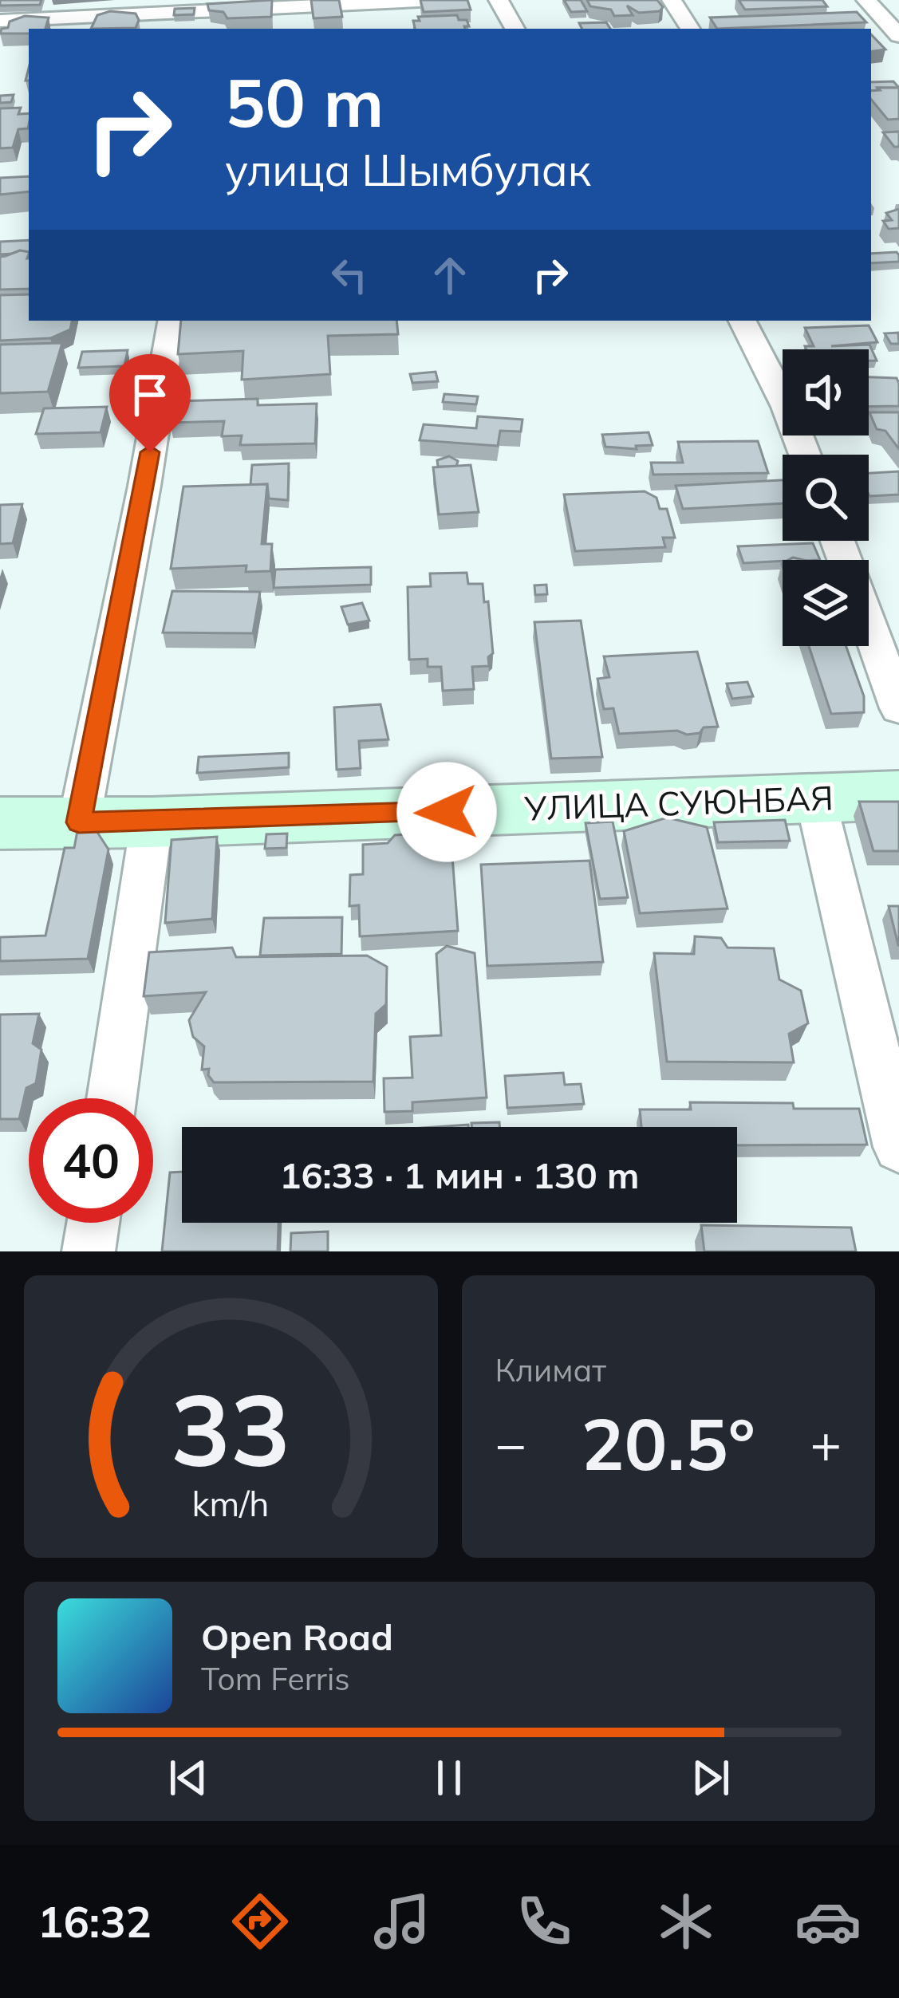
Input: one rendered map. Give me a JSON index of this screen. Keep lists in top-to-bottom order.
{
  "streets": {
    "street": ["УЛИЦА СУЮНБАЯ"]
  },
  "page": {
    "turn": ["50 m", "улица Шымбулак"],
    "limit": "40",
    "trip": "16:33 · 1 мин · 130 m",
    "tile": "Климат",
    "heat": ["−", "20.5°", "+"],
    "song": ["Open Road", "Tom Ferris"],
    "tabs": "16:32",
    "gauge": ["33", "km/h"]
  }
}
